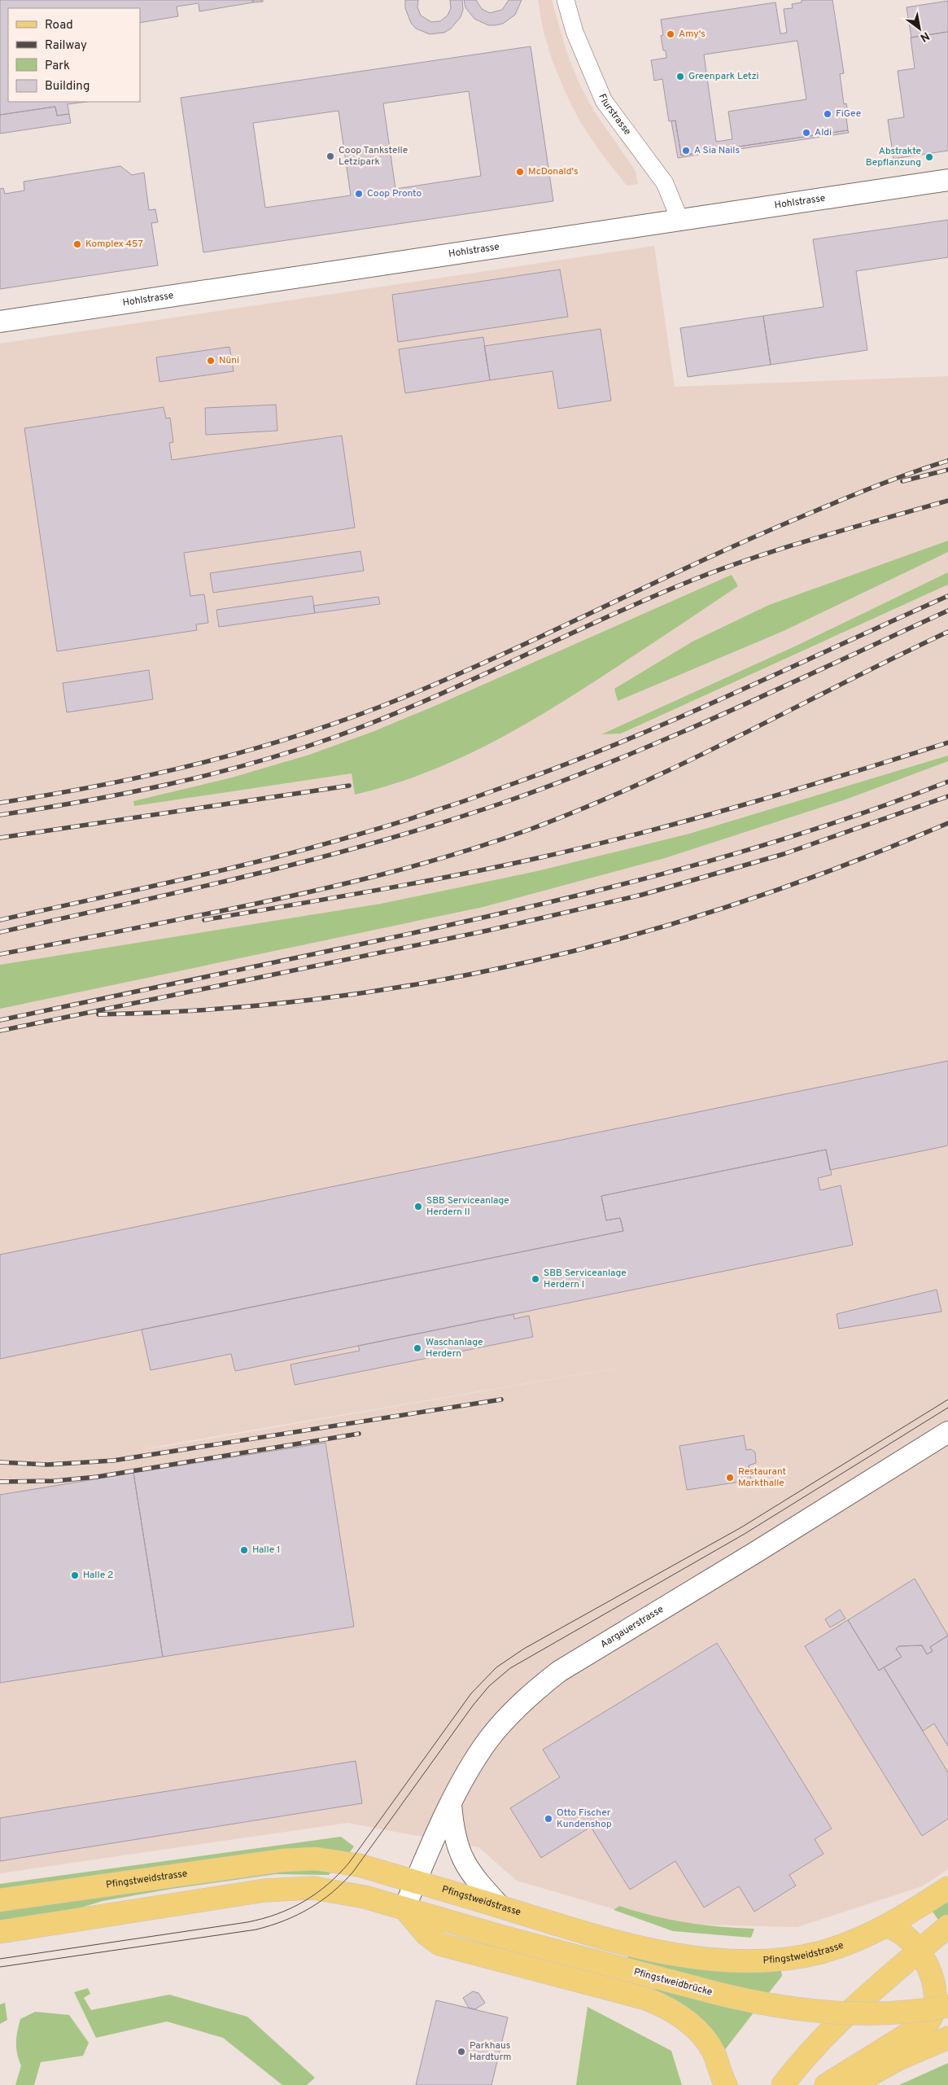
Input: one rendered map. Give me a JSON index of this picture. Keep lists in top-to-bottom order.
{
  "streets": {
    "main road": ["Pfingstweidstrasse", "Pfingstweidbrücke"],
    "street": ["Flurstrasse", "Hohlstrasse", "Aargauerstrasse"]
  },
  "crossings": [
    ["Flurstrasse", "Hohlstrasse"],
    ["Aargauerstrasse", "Pfingstweidstrasse"],
    ["Aargauerstrasse", "Pfingstweidbrücke"]
  ],
  "places": [
    "Amy‘s",
    "Greenpark Letzi",
    "FiGee",
    "Aldi",
    "A Sia Nails",
    "Coop Tankstelle Letzipark",
    "Abstrakte Bepflanzung",
    "McDonald's",
    "Coop Pronto",
    "Komplex 457",
    "Nüni",
    "SBB Serviceanlage Herdern II",
    "SBB Serviceanlage Herdern I",
    "Waschanlage Herdern",
    "Restaurant Markthalle",
    "Halle 1",
    "Halle 2",
    "Otto Fischer Kundenshop",
    "Parkhaus Hardturm"
  ],
  "legend": [
    "Road",
    "Railway",
    "Park",
    "Building"
  ],
  "north": "bottom right"
}
